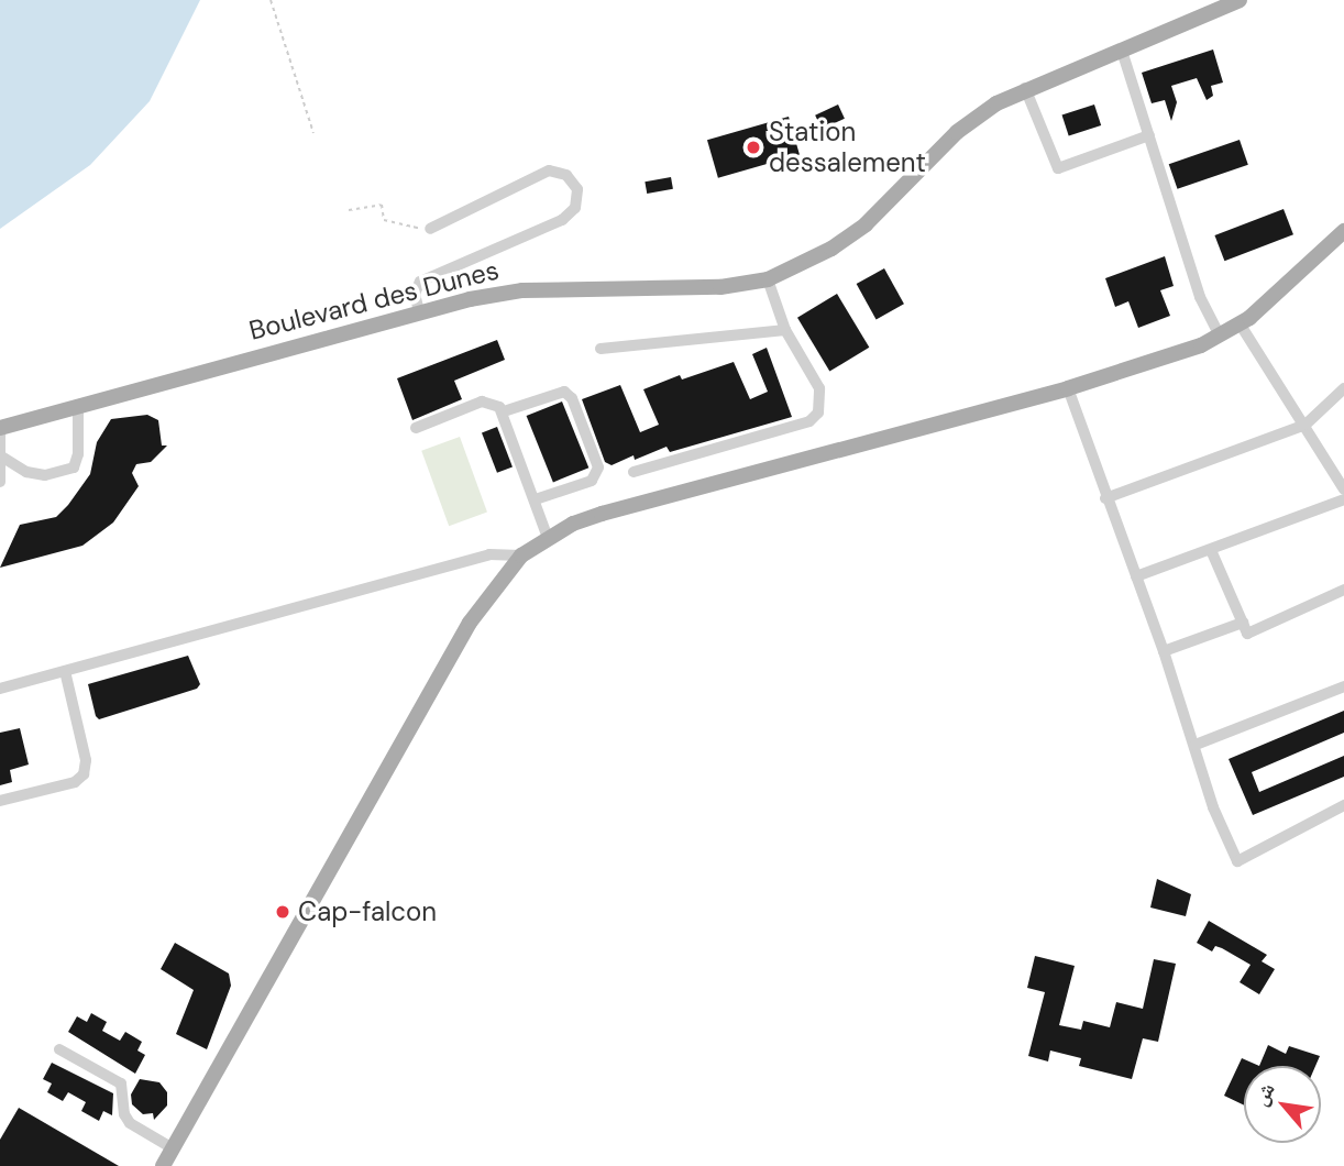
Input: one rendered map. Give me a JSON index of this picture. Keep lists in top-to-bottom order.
{
  "streets": {
    "main road": ["Boulevard des Dunes"]
  },
  "places": ["Station dessalement", "Cap-falcon"],
  "north": "top left"
}
